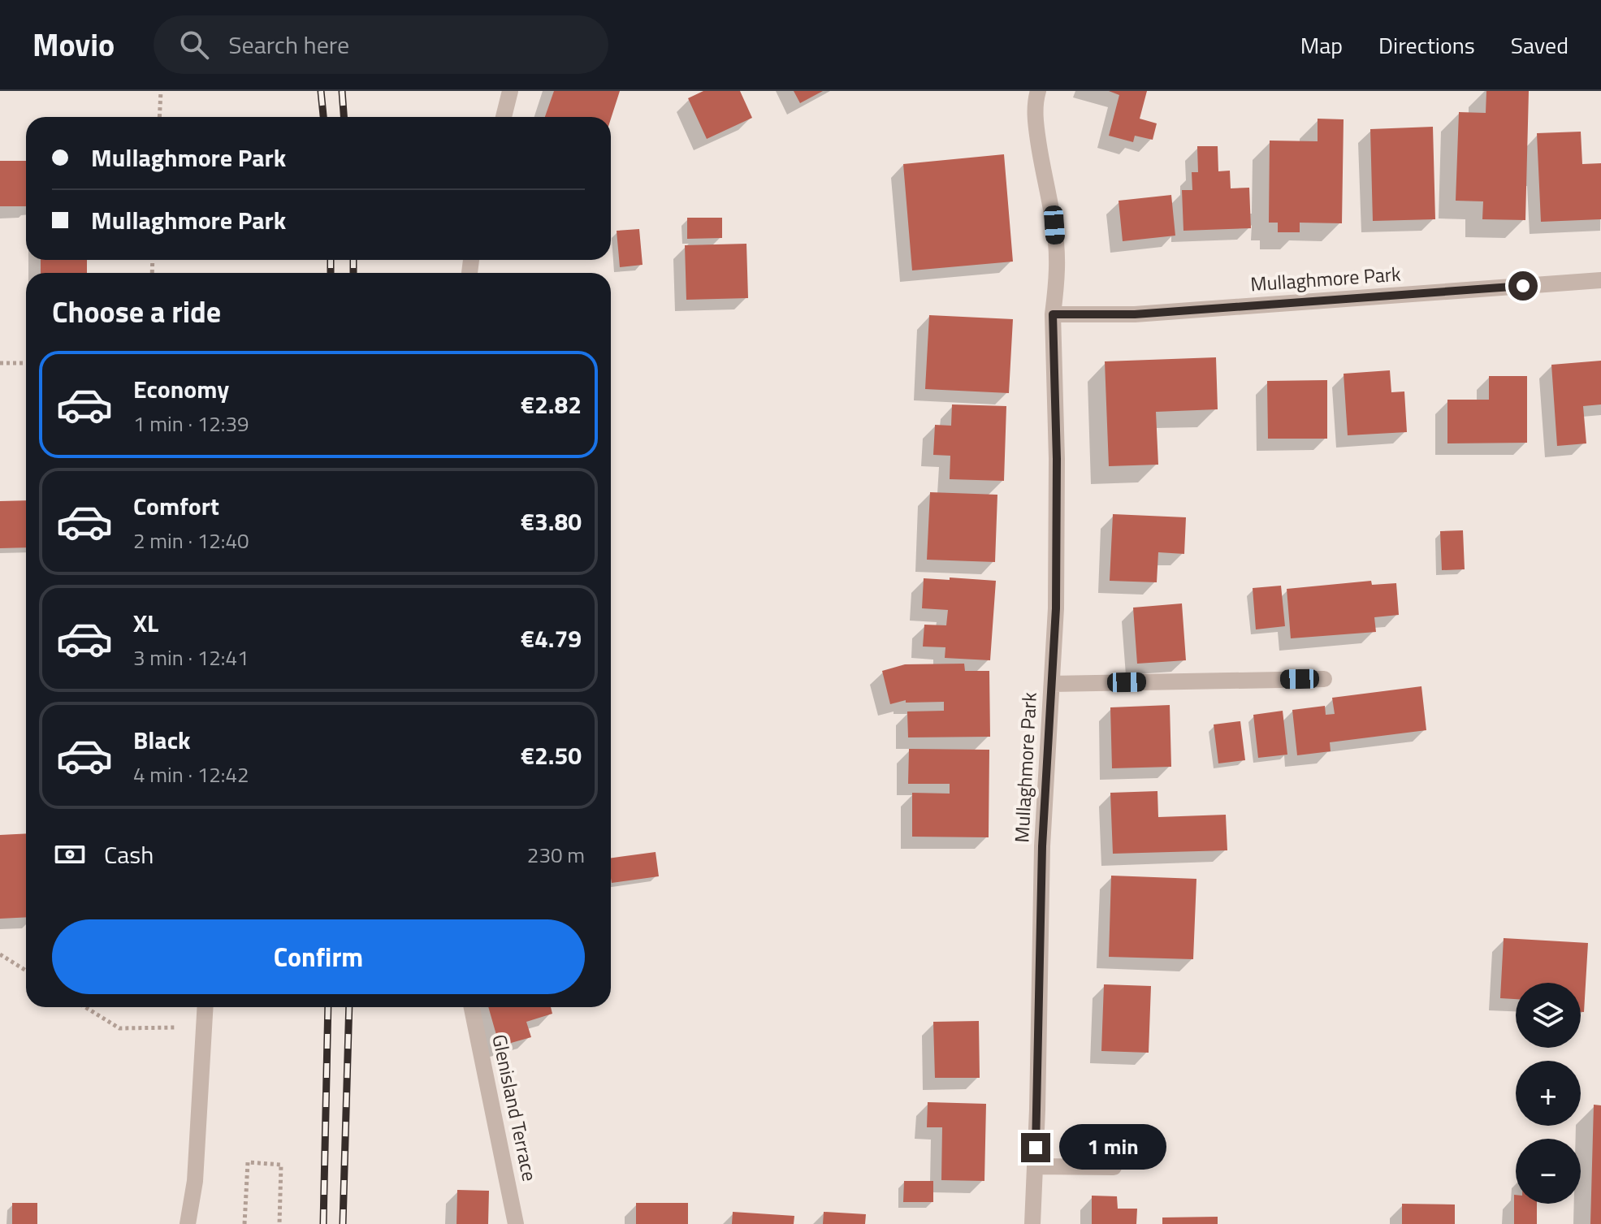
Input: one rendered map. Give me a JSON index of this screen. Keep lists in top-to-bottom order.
{
  "streets": {
    "street": ["Mullaghmore Park", "Glenisland Terrace"]
  },
  "page": {
    "header": "Movio",
    "search": "Search here",
    "nav": ["Map", "Directions", "Saved"],
    "banner": ["Mullaghmore Park", "Mullaghmore Park"],
    "heading": "Choose a ride",
    "list": [
      {
        "name": "Economy",
        "note": "1 min · 12:39",
        "value": "€2.82"
      },
      {
        "name": "Comfort",
        "note": "2 min · 12:40",
        "value": "€3.80"
      },
      {
        "name": "XL",
        "note": "3 min · 12:41",
        "value": "€4.79"
      },
      {
        "name": "Black",
        "note": "4 min · 12:42",
        "value": "€2.50"
      }
    ],
    "pay": ["Cash", "230 m"],
    "buttons": "Confirm",
    "map_buttons": ["+", "−"],
    "bubble": "1 min"
  }
}
